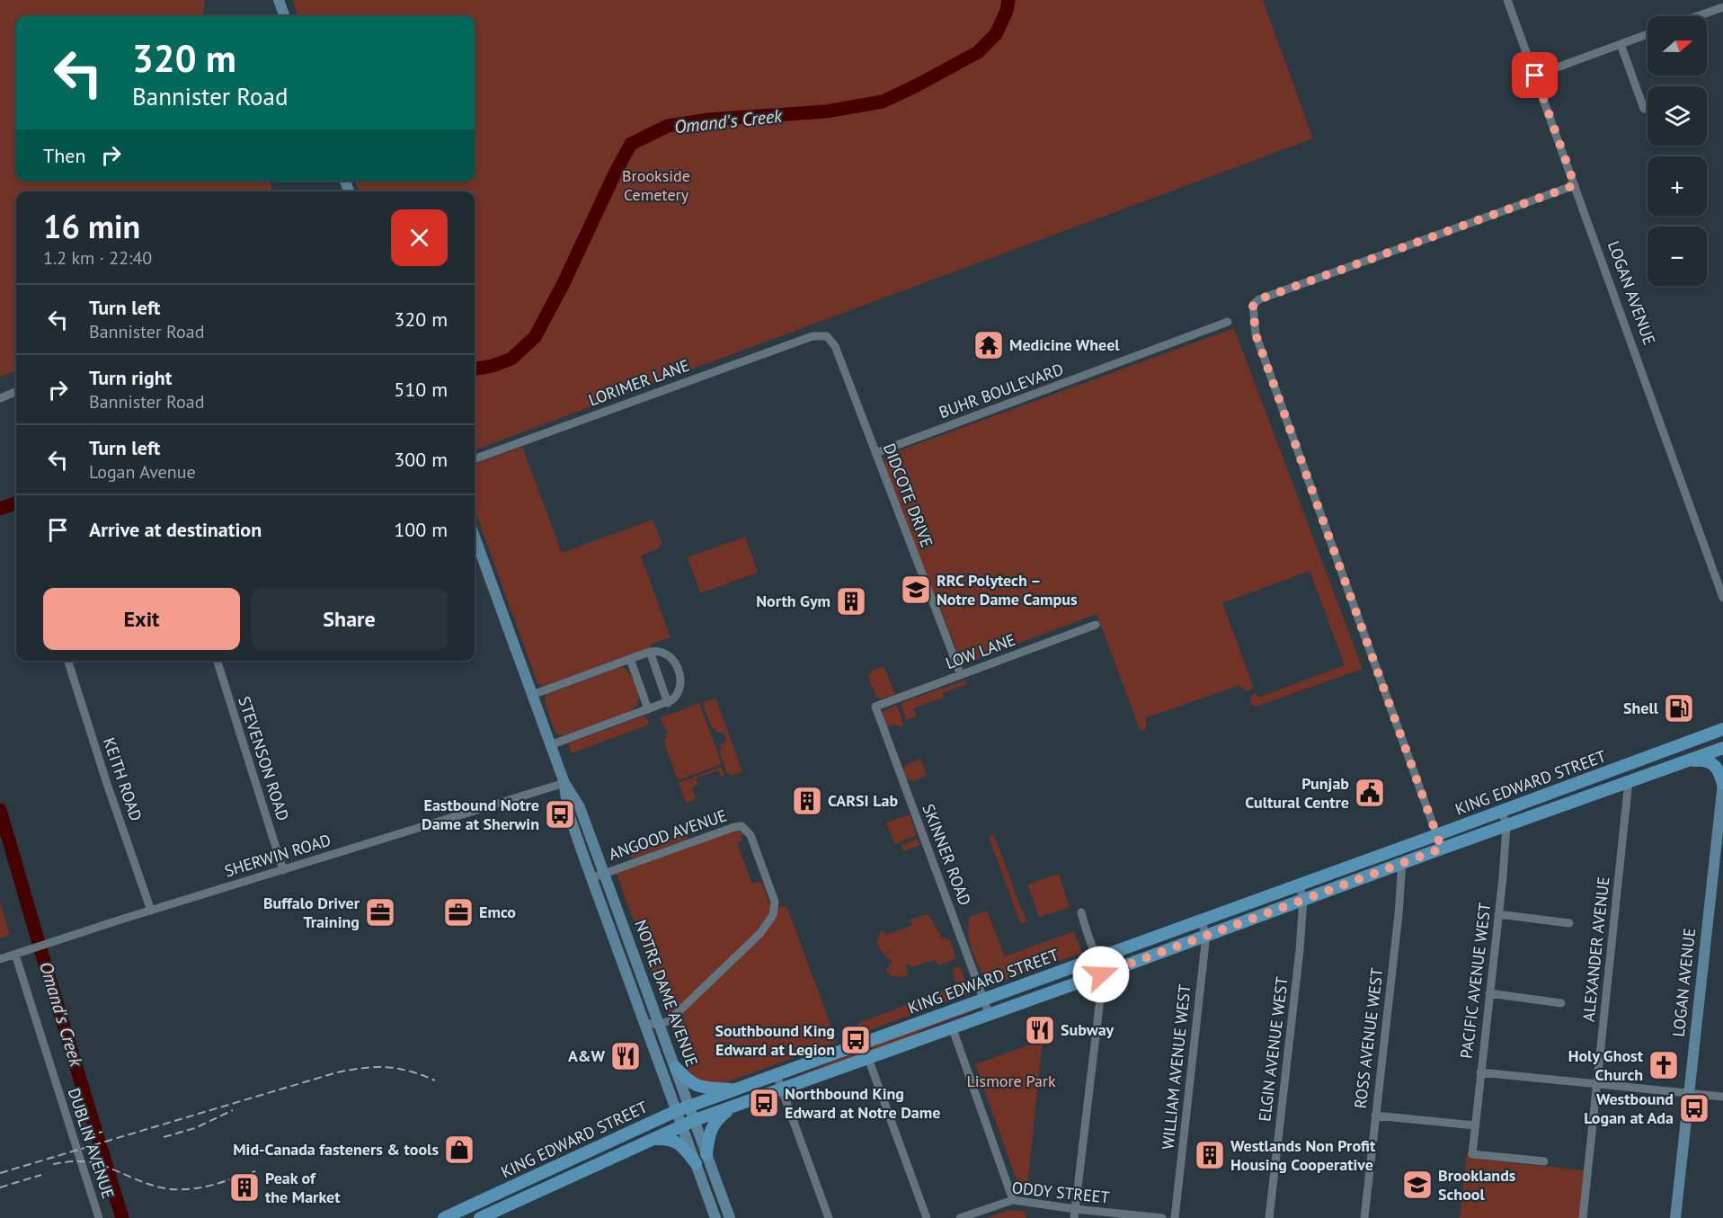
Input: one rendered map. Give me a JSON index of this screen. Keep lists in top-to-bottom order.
{
  "streets": {
    "main road": ["KING EDWARD STREET"],
    "street": [
      "LOGAN AVENUE",
      "LORIMER LANE",
      "BUHR BOULEVARD",
      "DIDCOTE DRIVE",
      "LOW LANE",
      "STEVENSON ROAD",
      "KEITH ROAD",
      "ANGOOD AVENUE",
      "SKINNER ROAD",
      "SHERWIN ROAD",
      "ALEXANDER AVENUE",
      "PACIFIC AVENUE WEST",
      "NOTRE DAME AVENUE",
      "ROSS AVENUE WEST",
      "ELGIN AVENUE WEST",
      "WILLIAM AVENUE WEST",
      "DUBLIN AVENUE",
      "ODDY STREET"
    ]
  },
  "crossings": [
    ["LORIMER LANE", "DIDCOTE DRIVE"],
    ["BUHR BOULEVARD", "DIDCOTE DRIVE"],
    ["DIDCOTE DRIVE", "LOW LANE"],
    ["LOW LANE", "SKINNER ROAD"],
    ["STEVENSON ROAD", "SHERWIN ROAD"],
    ["KEITH ROAD", "SHERWIN ROAD"],
    ["KING EDWARD STREET", "SKINNER ROAD"],
    ["KING EDWARD STREET", "ALEXANDER AVENUE"],
    ["KING EDWARD STREET", "PACIFIC AVENUE WEST"],
    ["KING EDWARD STREET", "NOTRE DAME AVENUE"],
    ["KING EDWARD STREET", "ROSS AVENUE WEST"],
    ["KING EDWARD STREET", "ELGIN AVENUE WEST"],
    ["KING EDWARD STREET", "WILLIAM AVENUE WEST"],
    ["ANGOOD AVENUE", "NOTRE DAME AVENUE"],
    ["SHERWIN ROAD", "NOTRE DAME AVENUE"],
    ["SHERWIN ROAD", "DUBLIN AVENUE"]
  ],
  "water": ["Omand's Creek"],
  "parks": ["Brookside Cemetery", "Lismore Park"],
  "places": {
    "temple": ["Medicine Wheel"],
    "school or university": ["RRC Polytech – Notre Dame Campus", "Brooklands School"],
    "building": [
      "North Gym",
      "CARSI Lab",
      "Westlands Non Profit Housing Cooperative",
      "Peak of the Market"
    ],
    "fuel station": ["Shell"],
    "public building": ["Punjab Cultural Centre"],
    "bus stop": [
      "Eastbound Notre Dame at Sherwin",
      "Southbound King Edward at Legion",
      "Northbound King Edward at Notre Dame",
      "Westbound Logan at Ada"
    ],
    "office": ["Buffalo Driver Training", "Emco"],
    "restaurant": ["Subway", "A&W"],
    "church": ["Holy Ghost Church"],
    "shop": ["Mid-Canada fasteners & tools"]
  },
  "north": "right",
  "page": {
    "map_buttons": ["+", "−"],
    "turn": ["320 m", "Bannister Road"],
    "then": "Then",
    "heading": ["16 min", "1.2 km · 22:40"],
    "list": [
      {
        "name": "Turn left",
        "note": "Bannister Road",
        "value": "320 m"
      },
      {
        "name": "Turn right",
        "note": "Bannister Road",
        "value": "510 m"
      },
      {
        "name": "Turn left",
        "note": "Logan Avenue",
        "value": "300 m"
      },
      {
        "name": "Arrive at destination",
        "value": "100 m"
      }
    ],
    "buttons": ["Exit", "Share"]
  }
}
